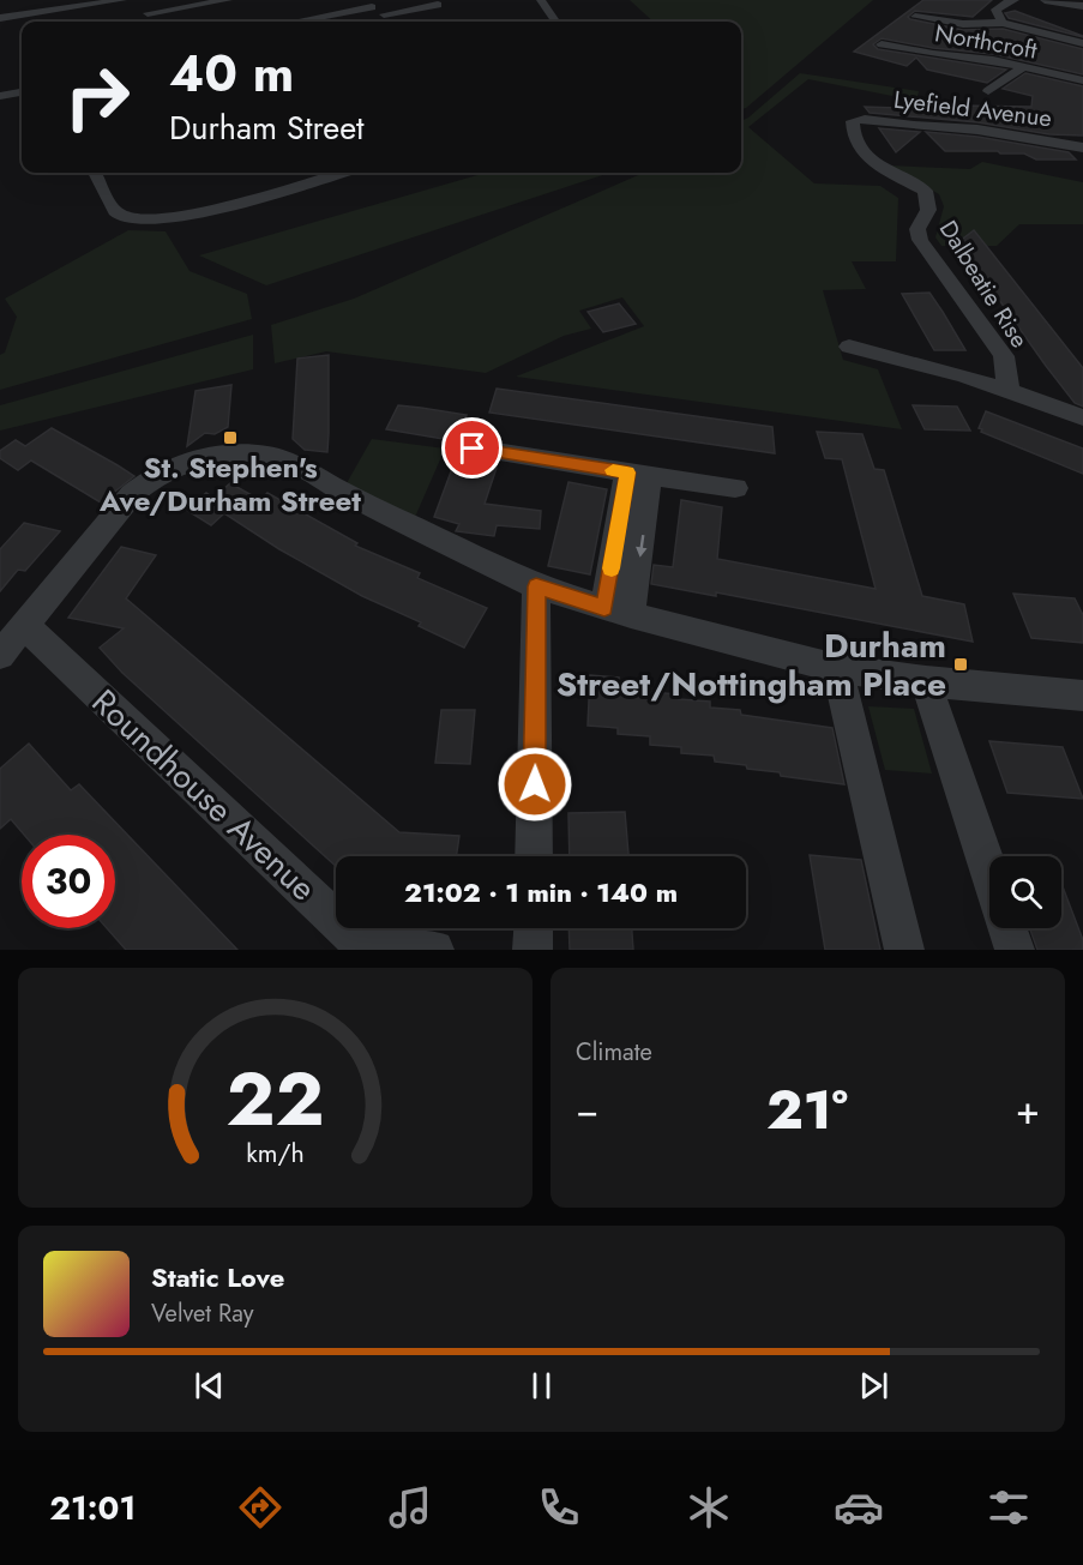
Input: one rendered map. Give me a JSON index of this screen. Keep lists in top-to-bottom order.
{
  "streets": {
    "street": [
      "Northcroft",
      "Lyefield Avenue",
      "Dalbeatie Rise",
      "Roundhouse Avenue"
    ]
  },
  "crossings": [
    ["Lyefield Avenue", "Dalbeatie Rise"]
  ],
  "places": {
    "transit": ["St. Stephen's Ave/Durham Street", "Durham Street/Nottingham Place"]
  },
  "page": {
    "turn": ["40 m", "Durham Street"],
    "limit": "30",
    "trip": "21:02 · 1 min · 140 m",
    "tile": "Climate",
    "heat": ["−", "21°", "+"],
    "song": ["Static Love", "Velvet Ray"],
    "tabs": "21:01",
    "gauge": ["22", "km/h"]
  }
}
